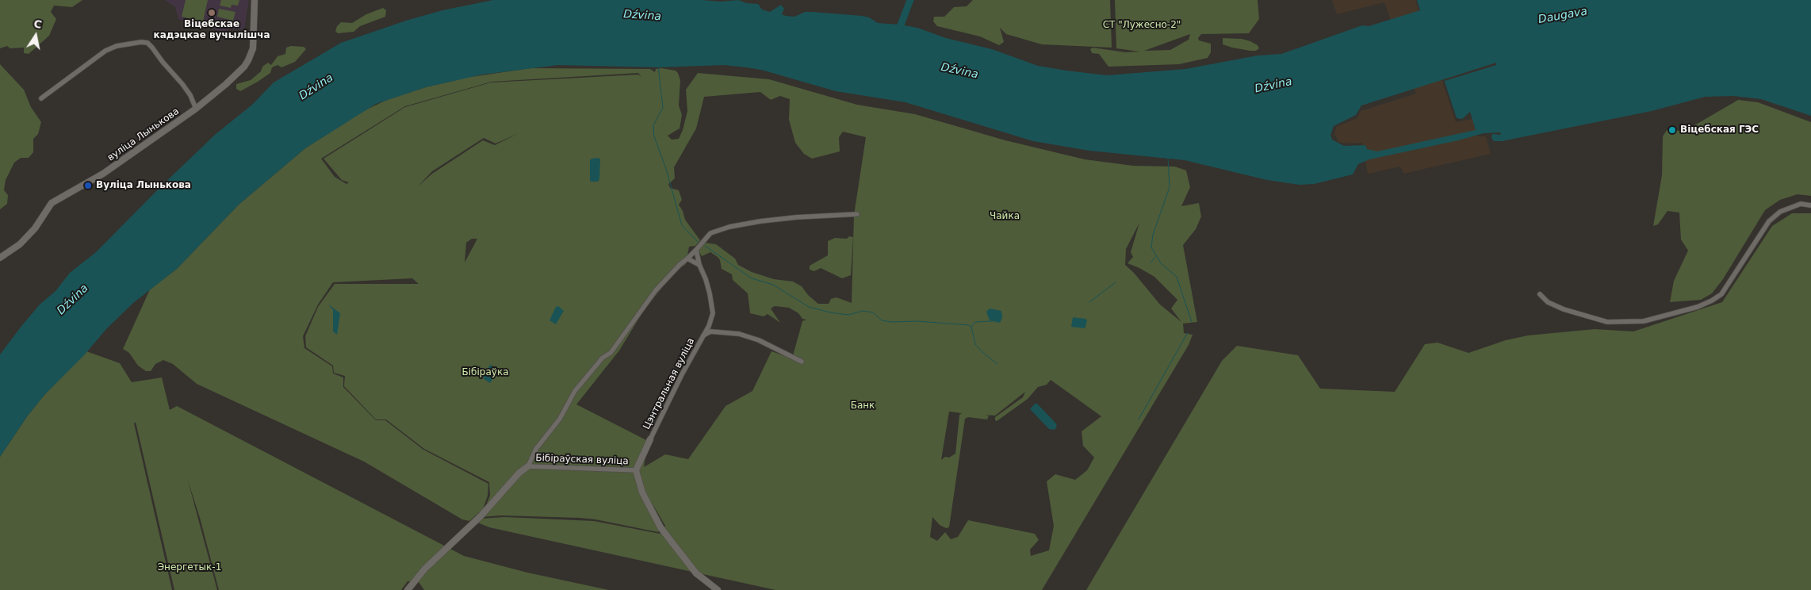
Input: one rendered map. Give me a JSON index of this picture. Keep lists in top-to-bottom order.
{
  "streets": {
    "street": ["вуліца Лынькова", "Цэнтральная вуліца", "Бібіраўская вуліца"]
  },
  "water": ["Dźvina", "Daugava"],
  "parks": [
    "СТ \"Лужесно-2\"",
    "Чайка",
    "Бібіраўка",
    "Банк",
    "Энергетык-1"
  ],
  "places": ["Віцебскае кадэцкае вучылішча", "Віцебская ГЭС", "Вуліца Лынькова"],
  "north": "top"
}
